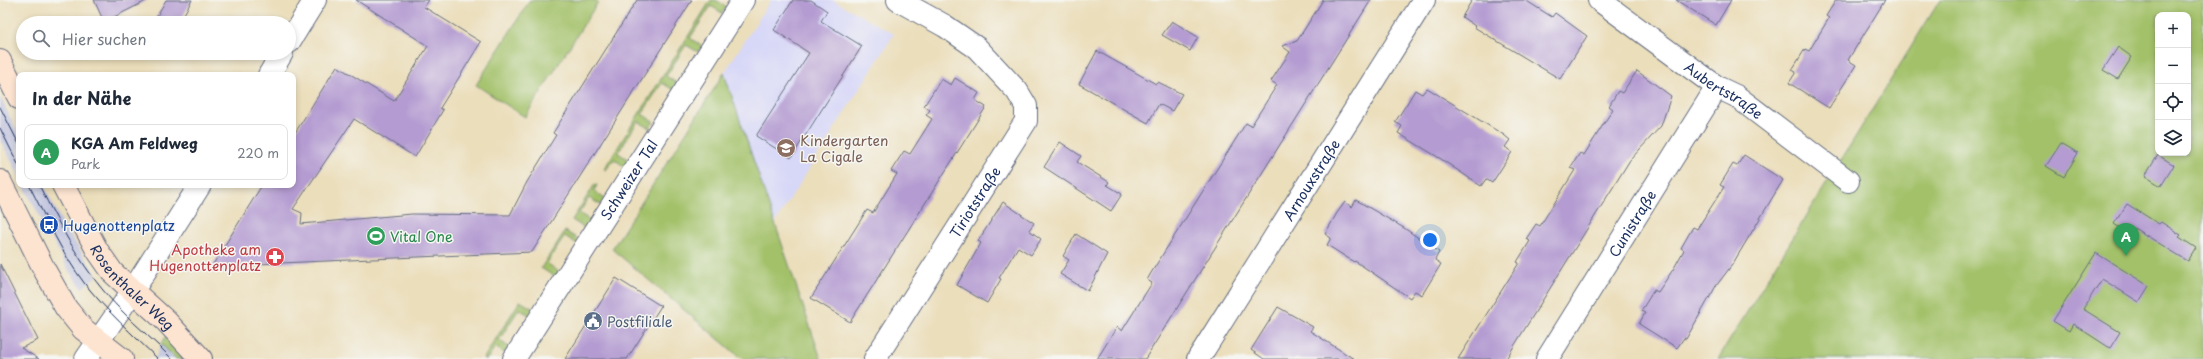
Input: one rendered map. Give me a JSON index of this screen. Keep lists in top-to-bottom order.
{
  "streets": {
    "main road": ["Rosenthaler Weg"],
    "street": [
      "Aubertstraße",
      "Schweizer Tal",
      "Arnouxstraße",
      "Tiriotstraße",
      "Cunistraße"
    ]
  },
  "crossings": [
    ["Aubertstraße", "Cunistraße"]
  ],
  "places": {
    "school or university": ["Kindergarten La Cigale"],
    "bus stop": ["Hugenottenplatz"],
    "sports": ["Vital One"],
    "pharmacy": ["Apotheke am Hugenottenplatz"],
    "public building": ["Postfiliale"]
  },
  "page": {
    "map_buttons": ["+", "−"],
    "search": "Hier suchen",
    "heading": "In der Nähe",
    "list": [
      {
        "mark": "A",
        "name": "KGA Am Feldweg",
        "note": "Park",
        "value": "220 m"
      }
    ],
    "pins": "A"
  }
}
